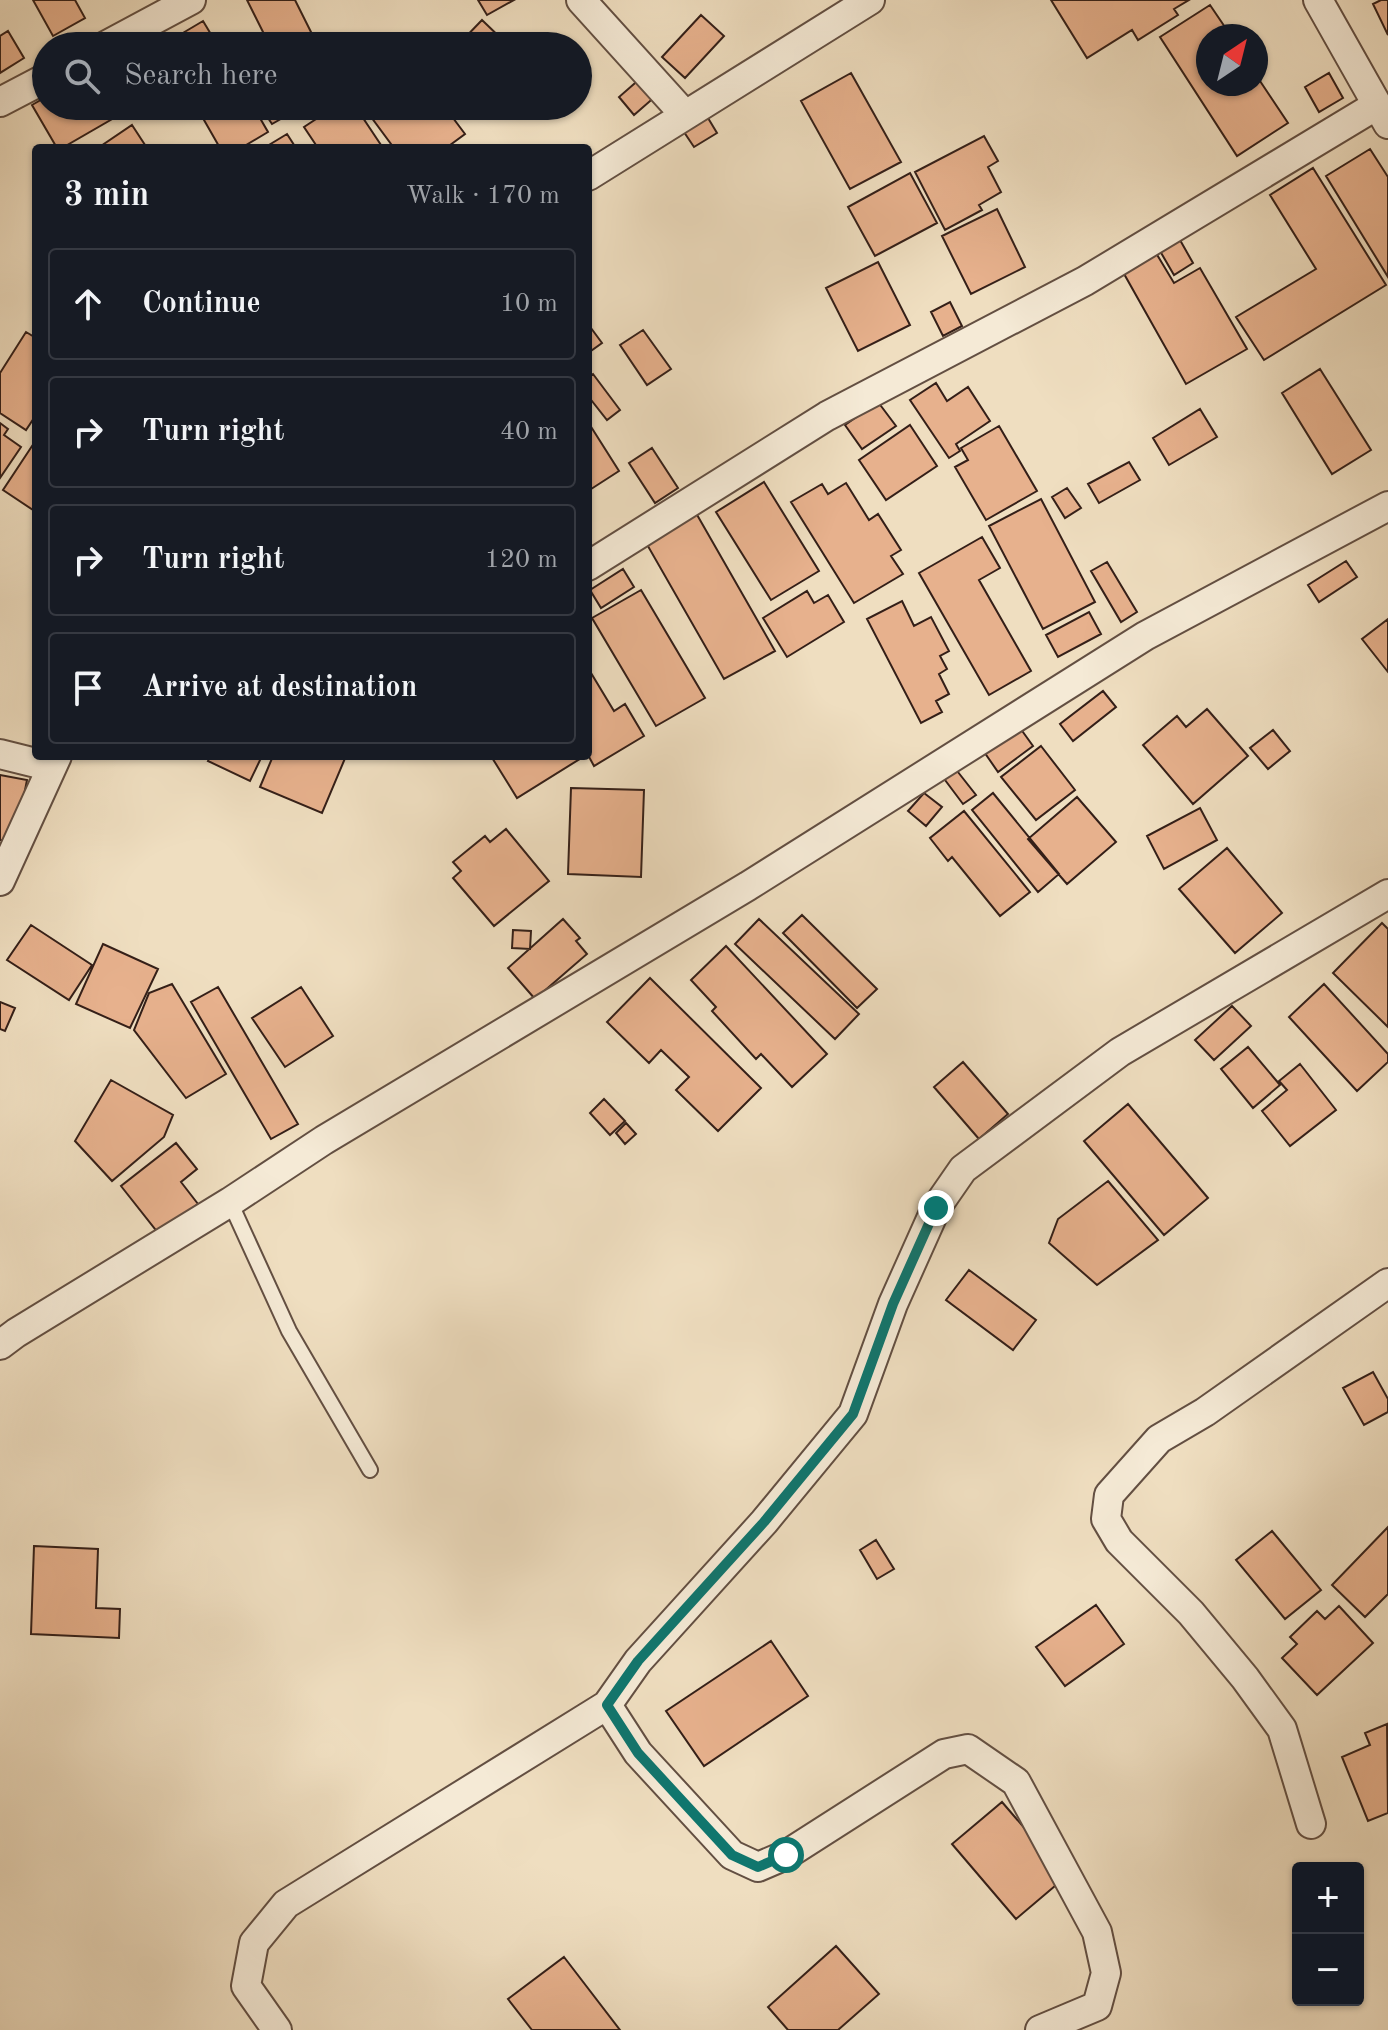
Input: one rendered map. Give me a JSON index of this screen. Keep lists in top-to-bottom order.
{
  "north": "top right",
  "page": {
    "search": "Search here",
    "heading": ["3 min", "Walk · 170 m"],
    "list": [
      ["Continue", "10 m"],
      ["Turn right", "40 m"],
      ["Turn right", "120 m"],
      "Arrive at destination"
    ],
    "map_buttons": ["+", "−"]
  }
}
